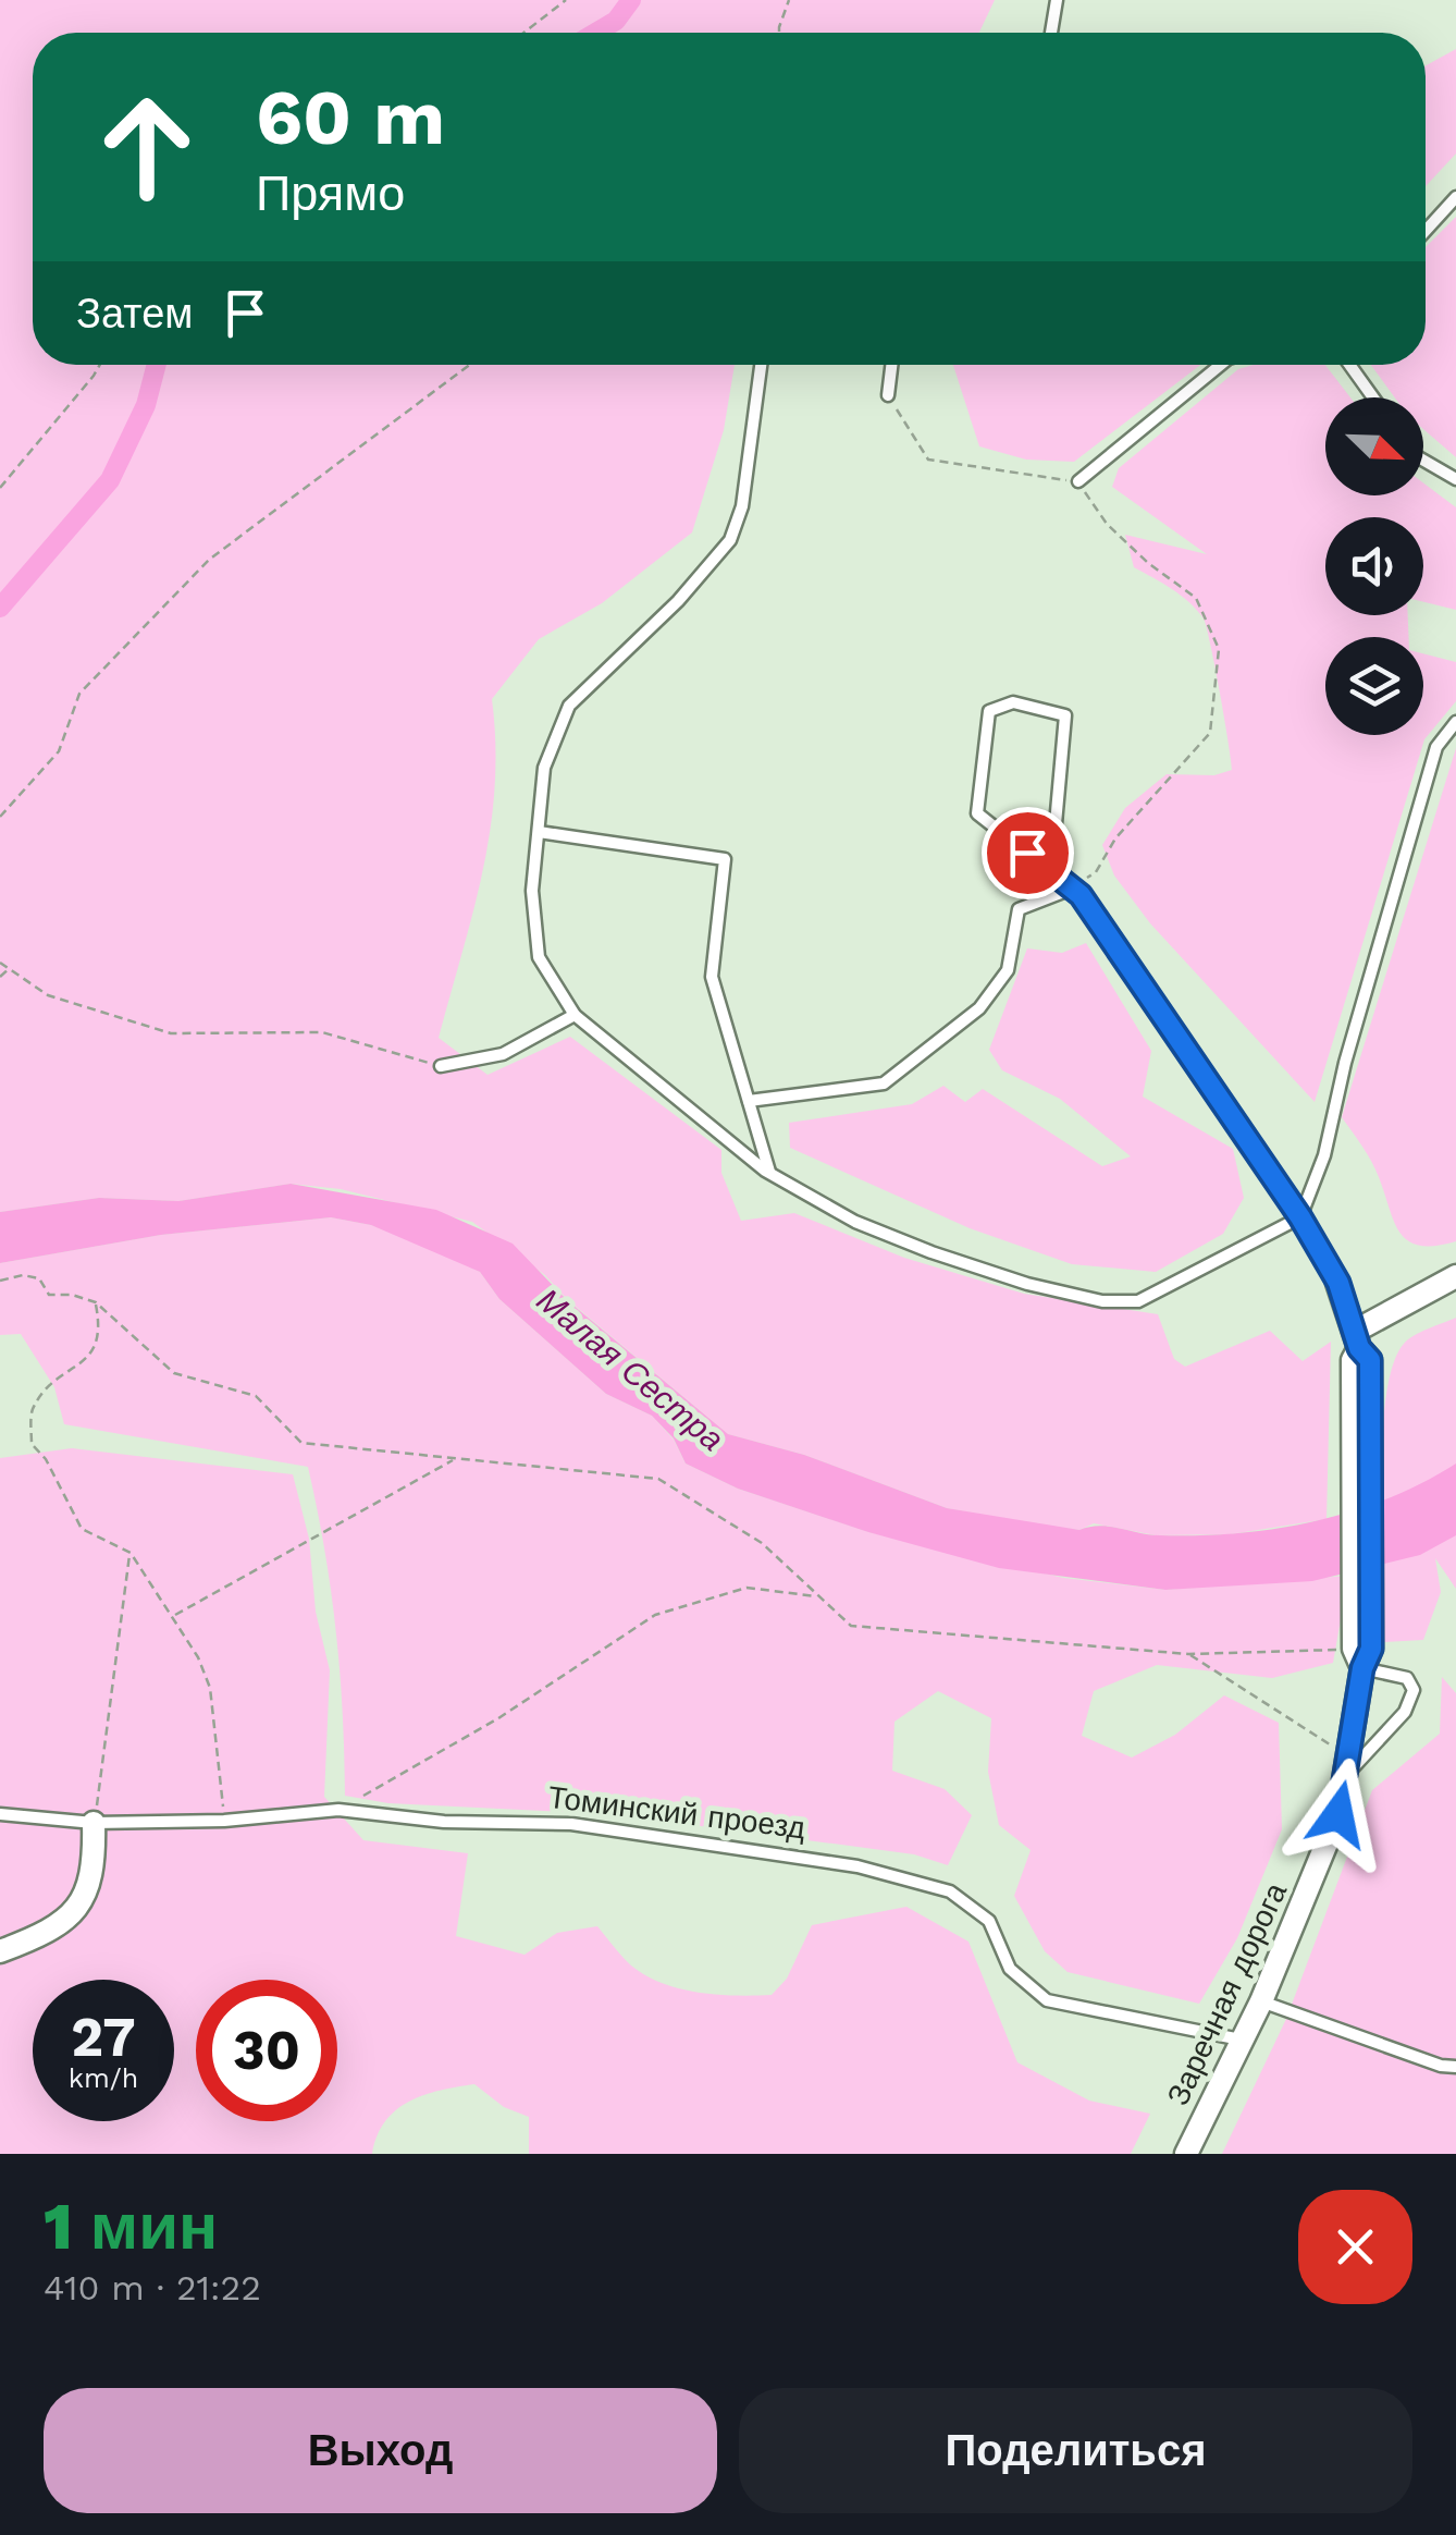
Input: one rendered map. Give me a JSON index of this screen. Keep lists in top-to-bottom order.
{
  "streets": {
    "street": ["Заречная дорога"],
    "lane": ["Томинский проезд"]
  },
  "crossings": [
    ["Томинский проезд", "Заречная дорога"]
  ],
  "water": ["Малая Сестра"],
  "north": "bottom right",
  "page": {
    "turn": ["60 m", "Прямо"],
    "then": "Затем",
    "speed": "27 km/h",
    "limit": "30",
    "heading": ["1 мин", "410 m · 21:22"],
    "buttons": ["Выход", "Поделиться"]
  }
}
